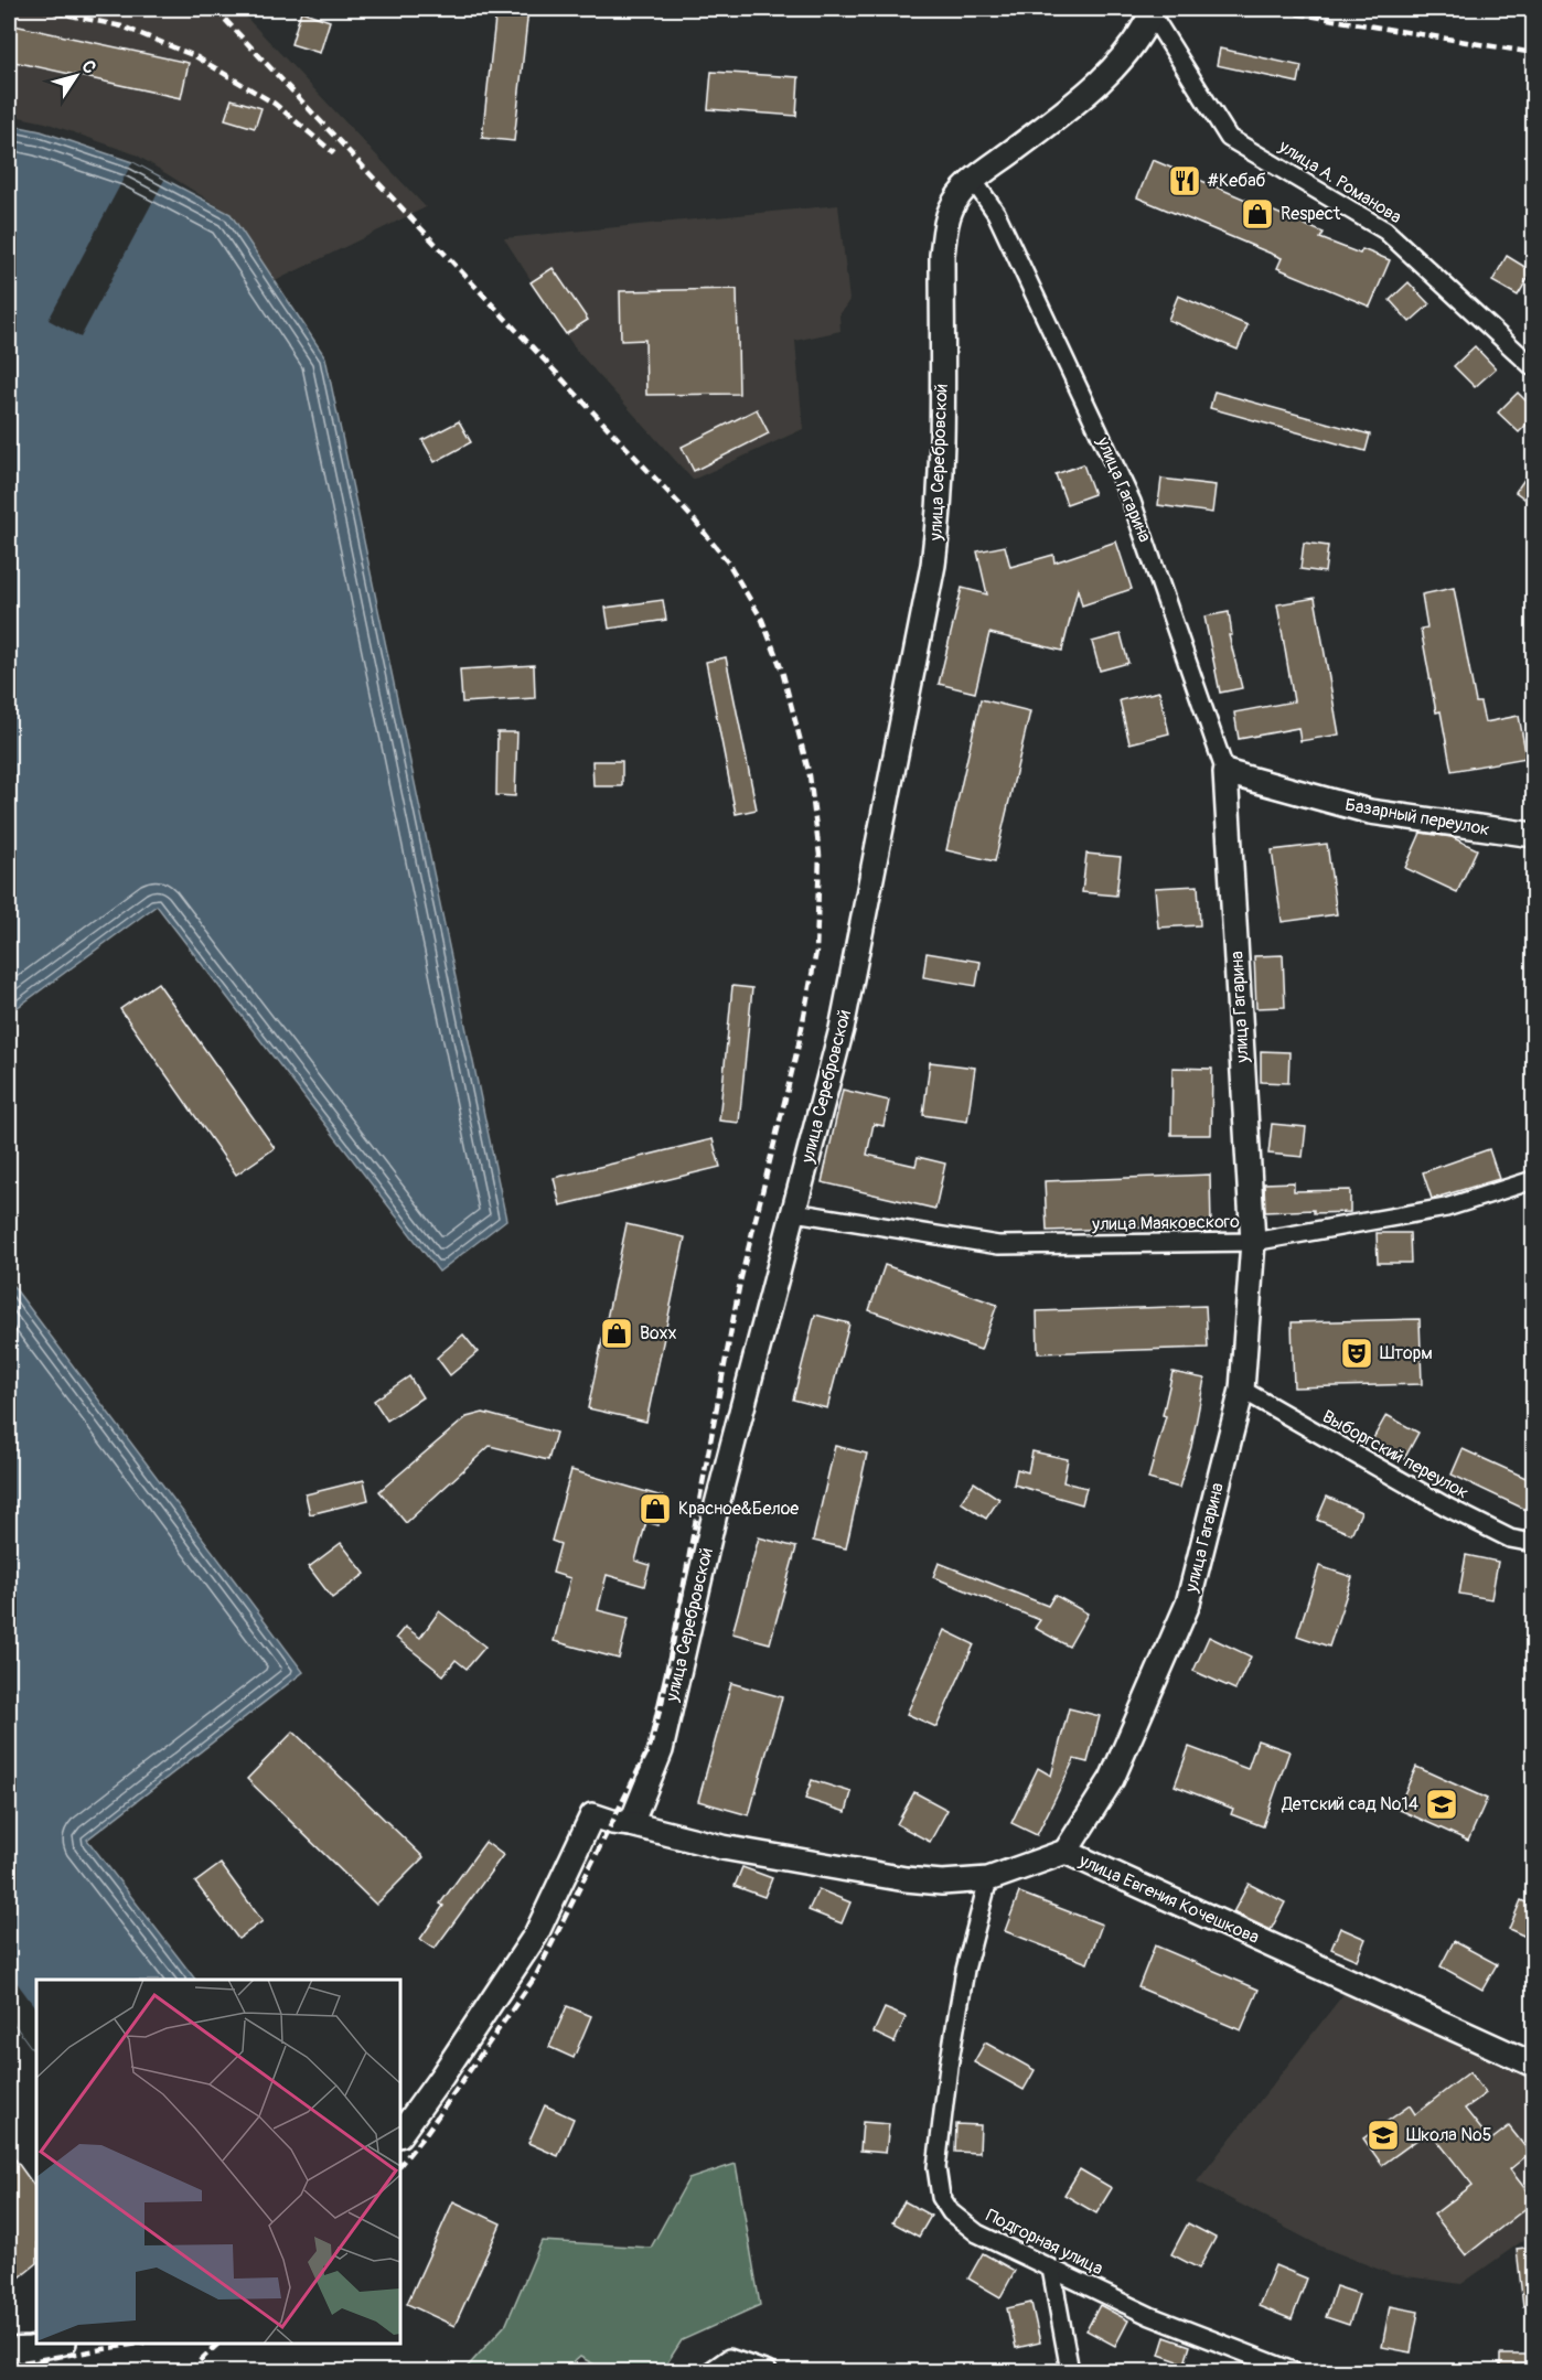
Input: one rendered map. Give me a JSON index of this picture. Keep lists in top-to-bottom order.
{
  "streets": {
    "street": [
      "улица А. Романова",
      "улица Серебровской",
      "улица Гагарина",
      "Базарный переулок",
      "улица Маяковского",
      "Выборгский переулок",
      "улица Евгения Кочешкова",
      "Подгорная улица"
    ]
  },
  "crossings": [
    ["улица А. Романова", "улица Серебровской"],
    ["улица Серебровской", "улица Гагарина"],
    ["улица Серебровской", "улица Маяковского"],
    ["улица Серебровской", "улица Евгения Кочешкова"],
    ["улица Гагарина", "Базарный переулок"],
    ["улица Гагарина", "улица Маяковского"],
    ["улица Гагарина", "Выборгский переулок"],
    ["улица Гагарина", "улица Евгения Кочешкова"],
    ["улица Евгения Кочешкова", "Подгорная улица"]
  ],
  "places": {
    "restaurant": ["#Кебаб"],
    "shop": ["Respect", "Boxx", "Красное&Белое"],
    "theatre": ["Шторм"],
    "school or university": ["Детский сад №14", "Школа №5"]
  },
  "north": "top right"
}
